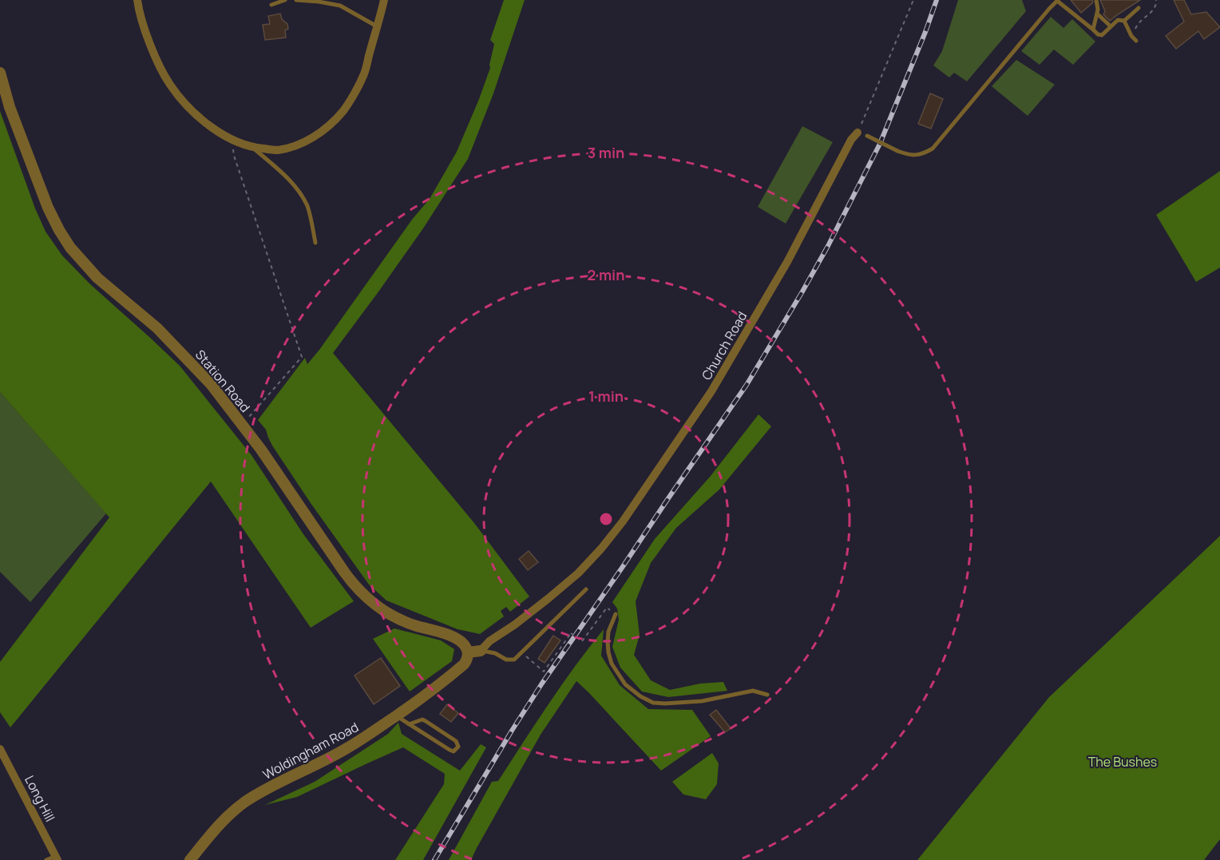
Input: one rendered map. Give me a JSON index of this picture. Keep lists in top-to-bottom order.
{
  "streets": {
    "street": [
      "Church Road",
      "Station Road",
      "Woldingham Road",
      "Long Hill"
    ]
  },
  "crossings": [
    ["Station Road", "Woldingham Road"]
  ],
  "parks": ["The Bushes"],
  "rings": ["3 min", "2 min", "1 min"]
}
